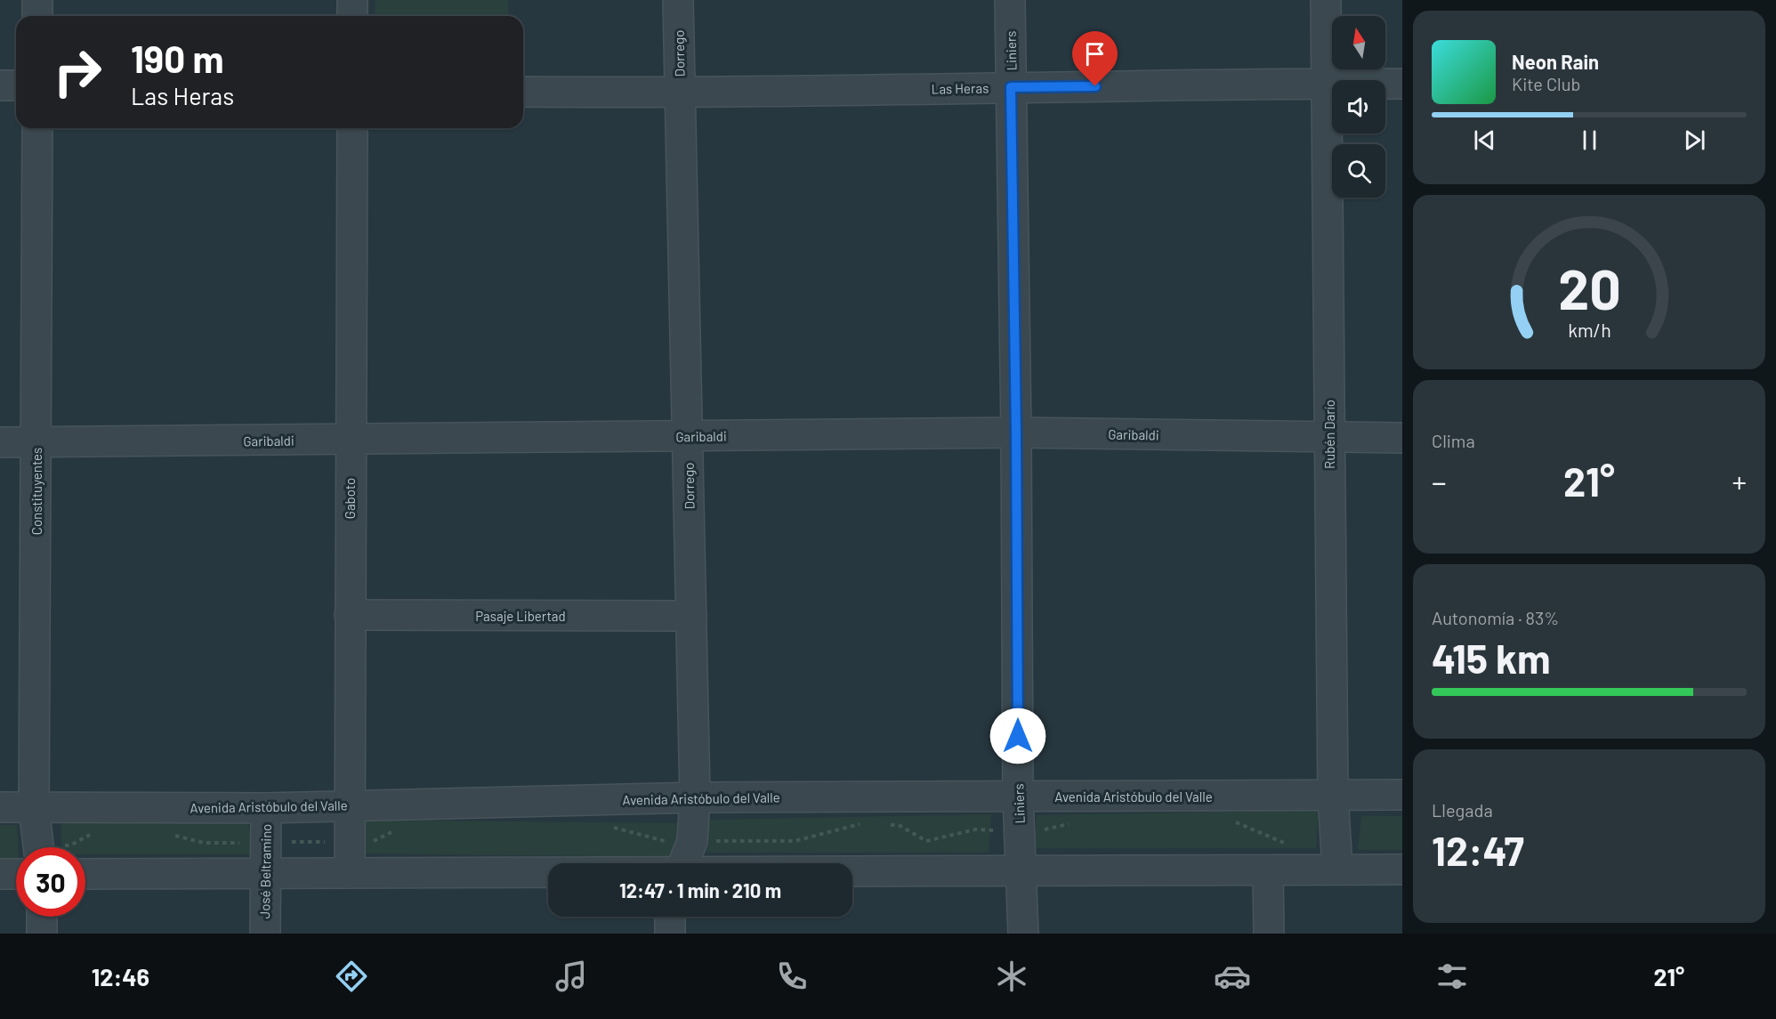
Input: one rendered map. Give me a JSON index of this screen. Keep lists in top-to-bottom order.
{
  "streets": {
    "street": [
      "Liniers",
      "Dorrego",
      "Las Heras",
      "Garibaldi",
      "Rubén Darío",
      "Constituyentes",
      "Gaboto",
      "Pasaje Libertad",
      "Avenida Aristóbulo del Valle",
      "José Beltramino"
    ]
  },
  "crossings": [
    ["Liniers", "Las Heras"],
    ["Liniers", "Garibaldi"],
    ["Liniers", "Avenida Aristóbulo del Valle"],
    ["Dorrego", "Las Heras"],
    ["Dorrego", "Garibaldi"],
    ["Dorrego", "Pasaje Libertad"],
    ["Dorrego", "Avenida Aristóbulo del Valle"],
    ["Las Heras", "Rubén Darío"],
    ["Garibaldi", "Rubén Darío"],
    ["Garibaldi", "Constituyentes"],
    ["Garibaldi", "Gaboto"],
    ["Rubén Darío", "Avenida Aristóbulo del Valle"],
    ["Constituyentes", "Avenida Aristóbulo del Valle"],
    ["Gaboto", "Pasaje Libertad"],
    ["Gaboto", "Avenida Aristóbulo del Valle"],
    ["Avenida Aristóbulo del Valle", "José Beltramino"]
  ],
  "north": "top",
  "page": {
    "turn": ["190 m", "Las Heras"],
    "song": ["Neon Rain", "Kite Club"],
    "tile": [
      "Clima",
      ["Autonomía · 83%", "415 km"],
      ["Llegada", "12:47"]
    ],
    "heat": ["−", "21°", "+"],
    "limit": "30",
    "trip": "12:47 · 1 min · 210 m",
    "tabs": ["12:46", "21°"],
    "gauge": ["20", "km/h"]
  }
}
